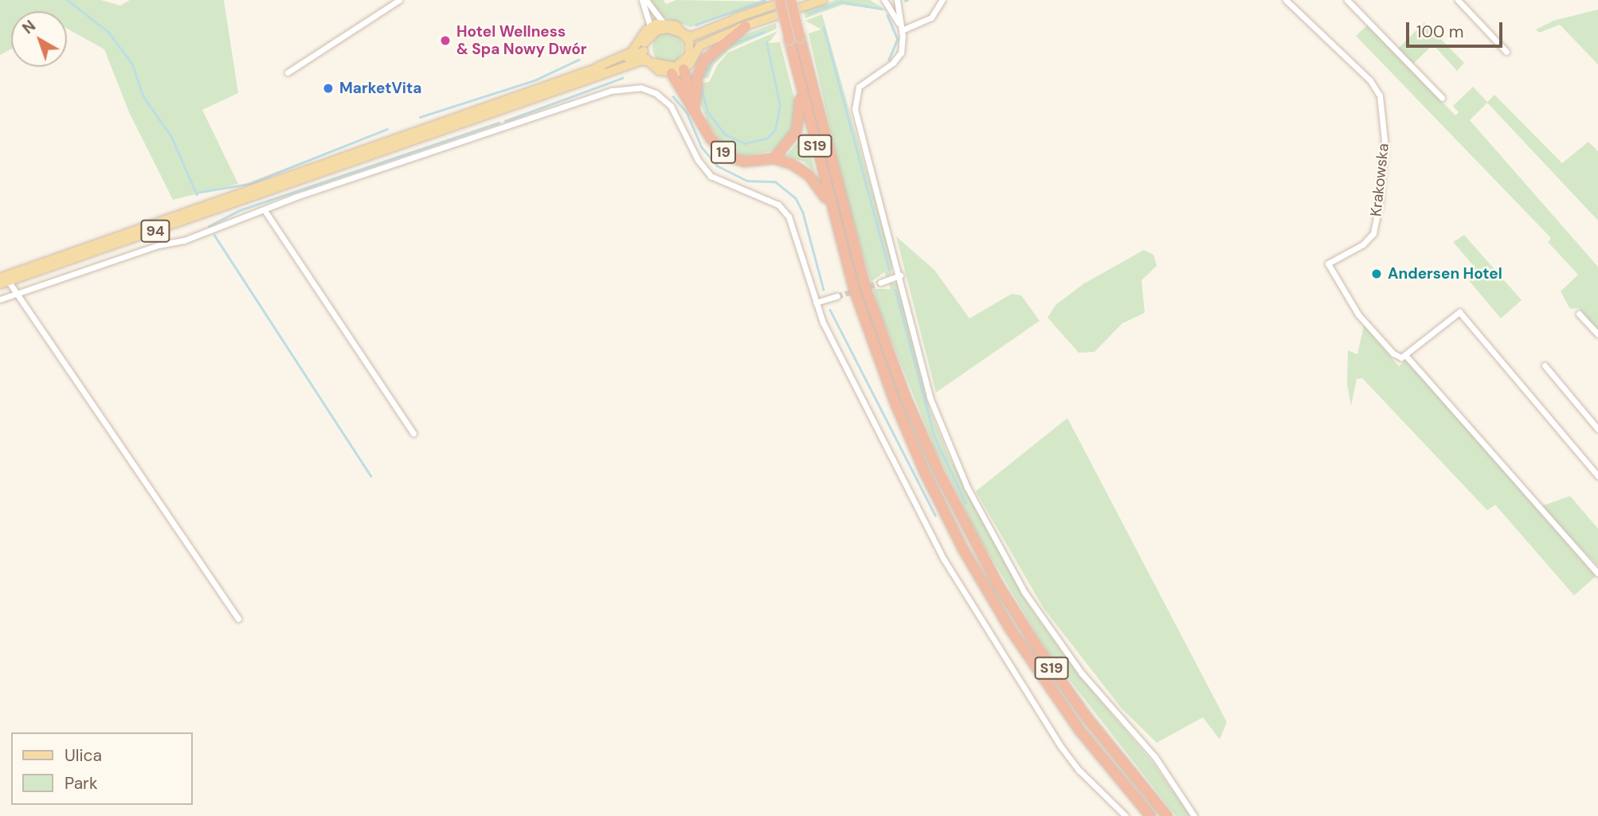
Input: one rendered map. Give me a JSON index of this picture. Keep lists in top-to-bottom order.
{
  "streets": {
    "highway": ["S19", "19"],
    "main road": ["94"],
    "street": ["Krakowska"]
  },
  "places": ["Hotel Wellness & Spa Nowy Dwór", "MarketVita", "Andersen Hotel"],
  "legend": ["Ulica", "Park"],
  "scale_bar": "100 m",
  "north": "top left"
}
